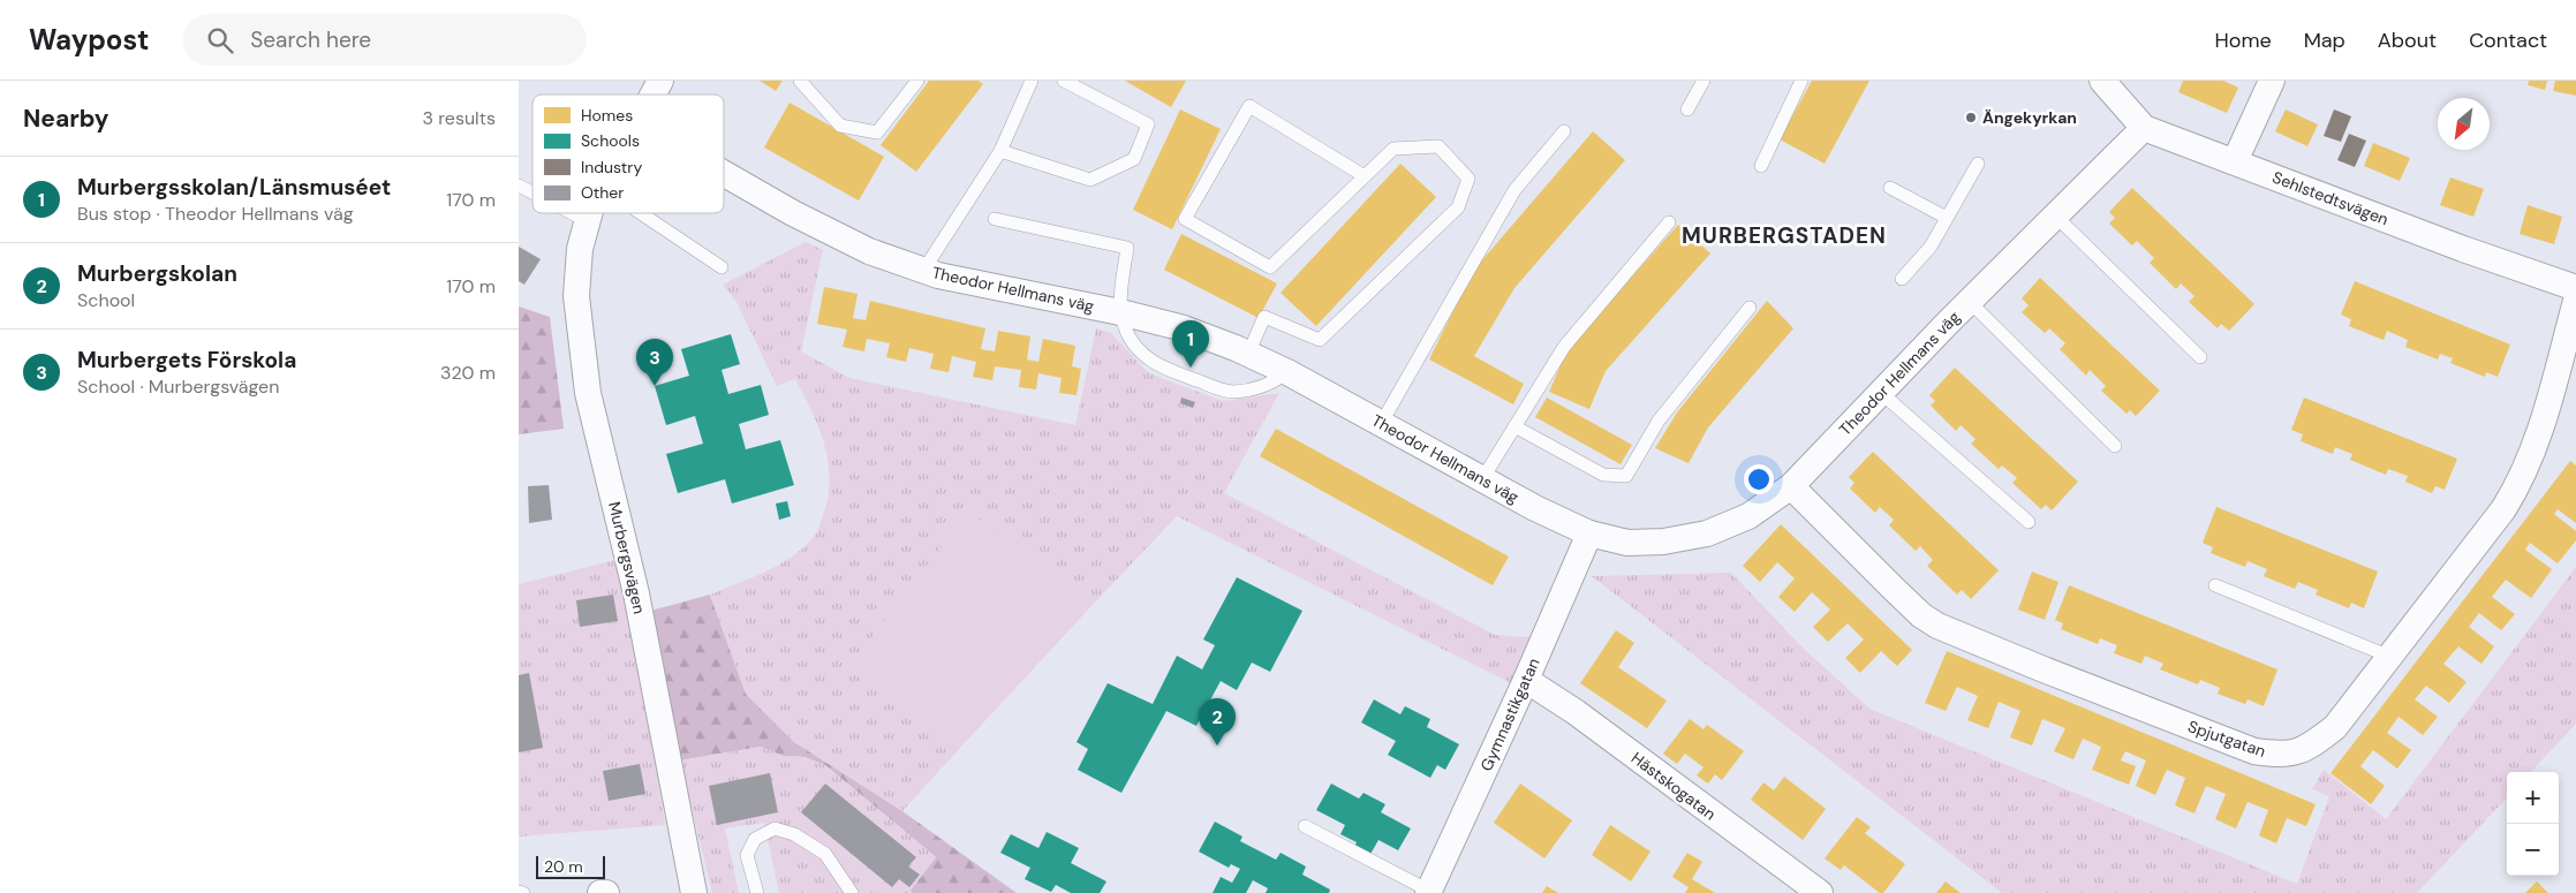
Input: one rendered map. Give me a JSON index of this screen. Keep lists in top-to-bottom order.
{
  "streets": {
    "street": [
      "Sehlstedtsvägen",
      "Theodor Hellmans väg",
      "Murbergsvägen",
      "Gymnastikgatan",
      "Spjutgatan",
      "Hästskogatan"
    ]
  },
  "crossings": [
    ["Sehlstedtsvägen", "Theodor Hellmans väg"],
    ["Theodor Hellmans väg", "Gymnastikgatan"],
    ["Theodor Hellmans väg", "Spjutgatan"],
    ["Gymnastikgatan", "Hästskogatan"]
  ],
  "districts": ["MURBERGSTADEN"],
  "places": ["Ängekyrkan"],
  "legend": [
    "Homes",
    "Schools",
    "Industry",
    "Other"
  ],
  "scale_bar": "20 m",
  "north": "bottom left",
  "page": {
    "header": "Waypost",
    "search": "Search here",
    "nav": [
      "Home",
      "Map",
      "About",
      "Contact"
    ],
    "heading": ["Nearby", "3 results"],
    "list": [
      {
        "mark": "1",
        "name": "Murbergsskolan/Länsmuséet",
        "note": "Bus stop · Theodor Hellmans väg",
        "value": "170 m"
      },
      {
        "mark": "2",
        "name": "Murbergskolan",
        "note": "School",
        "value": "170 m"
      },
      {
        "mark": "3",
        "name": "Murbergets Förskola",
        "note": "School · Murbergsvägen",
        "value": "320 m"
      }
    ],
    "pins": ["1", "3", "2"],
    "map_buttons": ["+", "−"],
    "scale": "20 m"
  }
}
